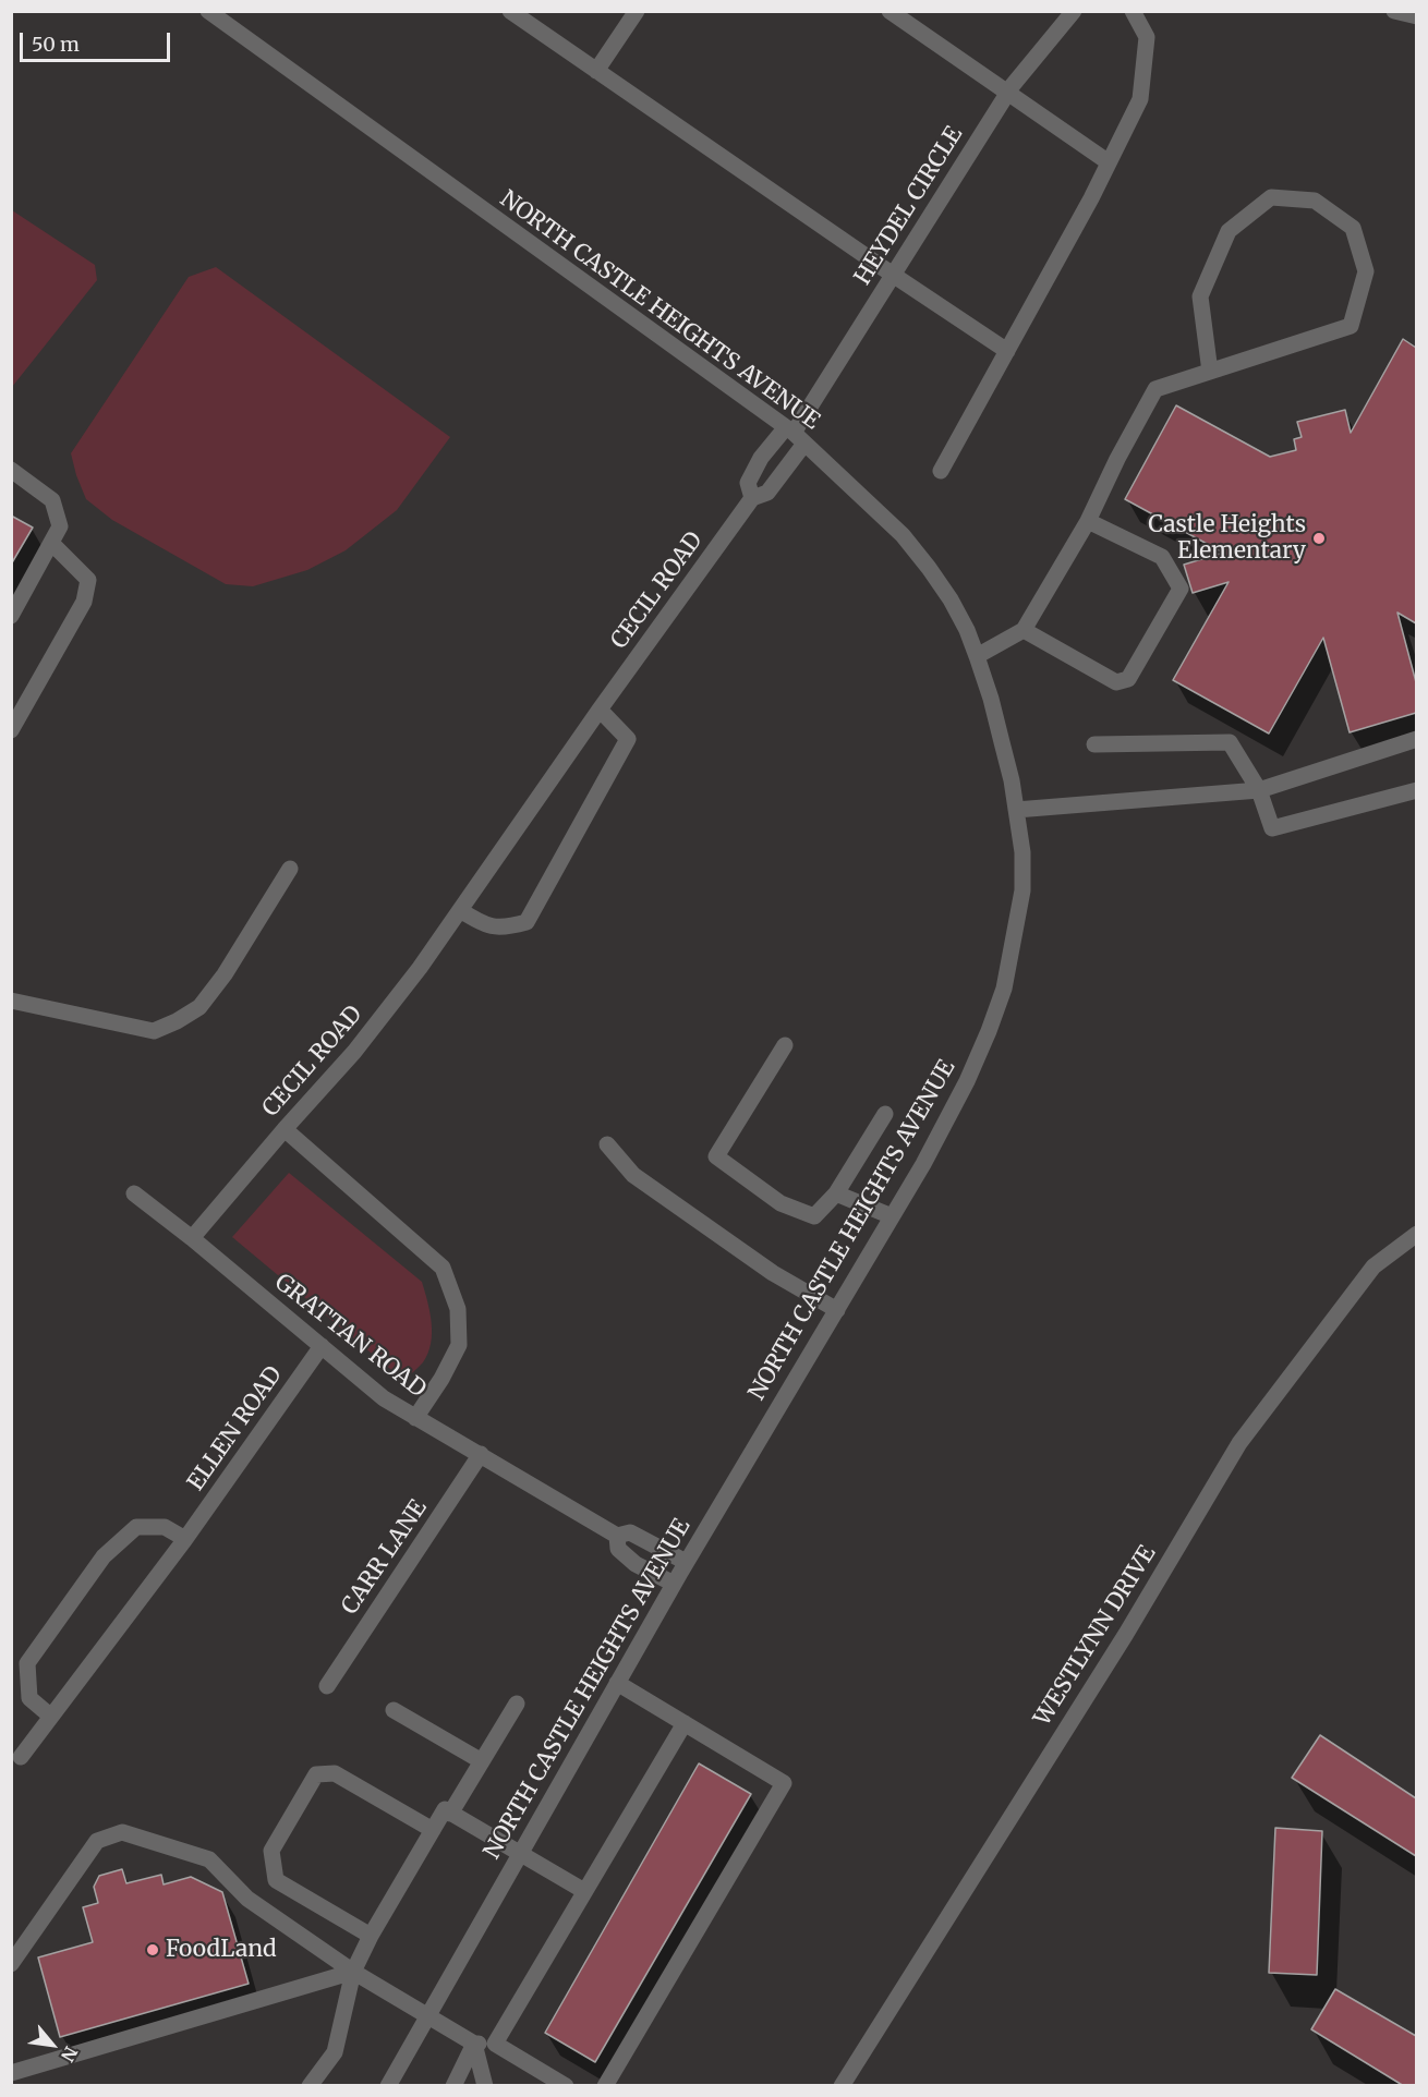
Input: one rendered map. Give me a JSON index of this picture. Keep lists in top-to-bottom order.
{
  "streets": {
    "street": [
      "HEYDEL CIRCLE",
      "NORTH CASTLE HEIGHTS AVENUE",
      "CECIL ROAD",
      "GRATTAN ROAD",
      "ELLEN ROAD",
      "CARR LANE",
      "WESTLYNN DRIVE"
    ]
  },
  "crossings": [
    ["HEYDEL CIRCLE", "NORTH CASTLE HEIGHTS AVENUE"],
    ["CECIL ROAD", "GRATTAN ROAD"],
    ["GRATTAN ROAD", "ELLEN ROAD"],
    ["GRATTAN ROAD", "CARR LANE"]
  ],
  "places": ["Castle Heights Elementary", "FoodLand"],
  "scale_bar": "50 m",
  "north": "bottom right"
}
